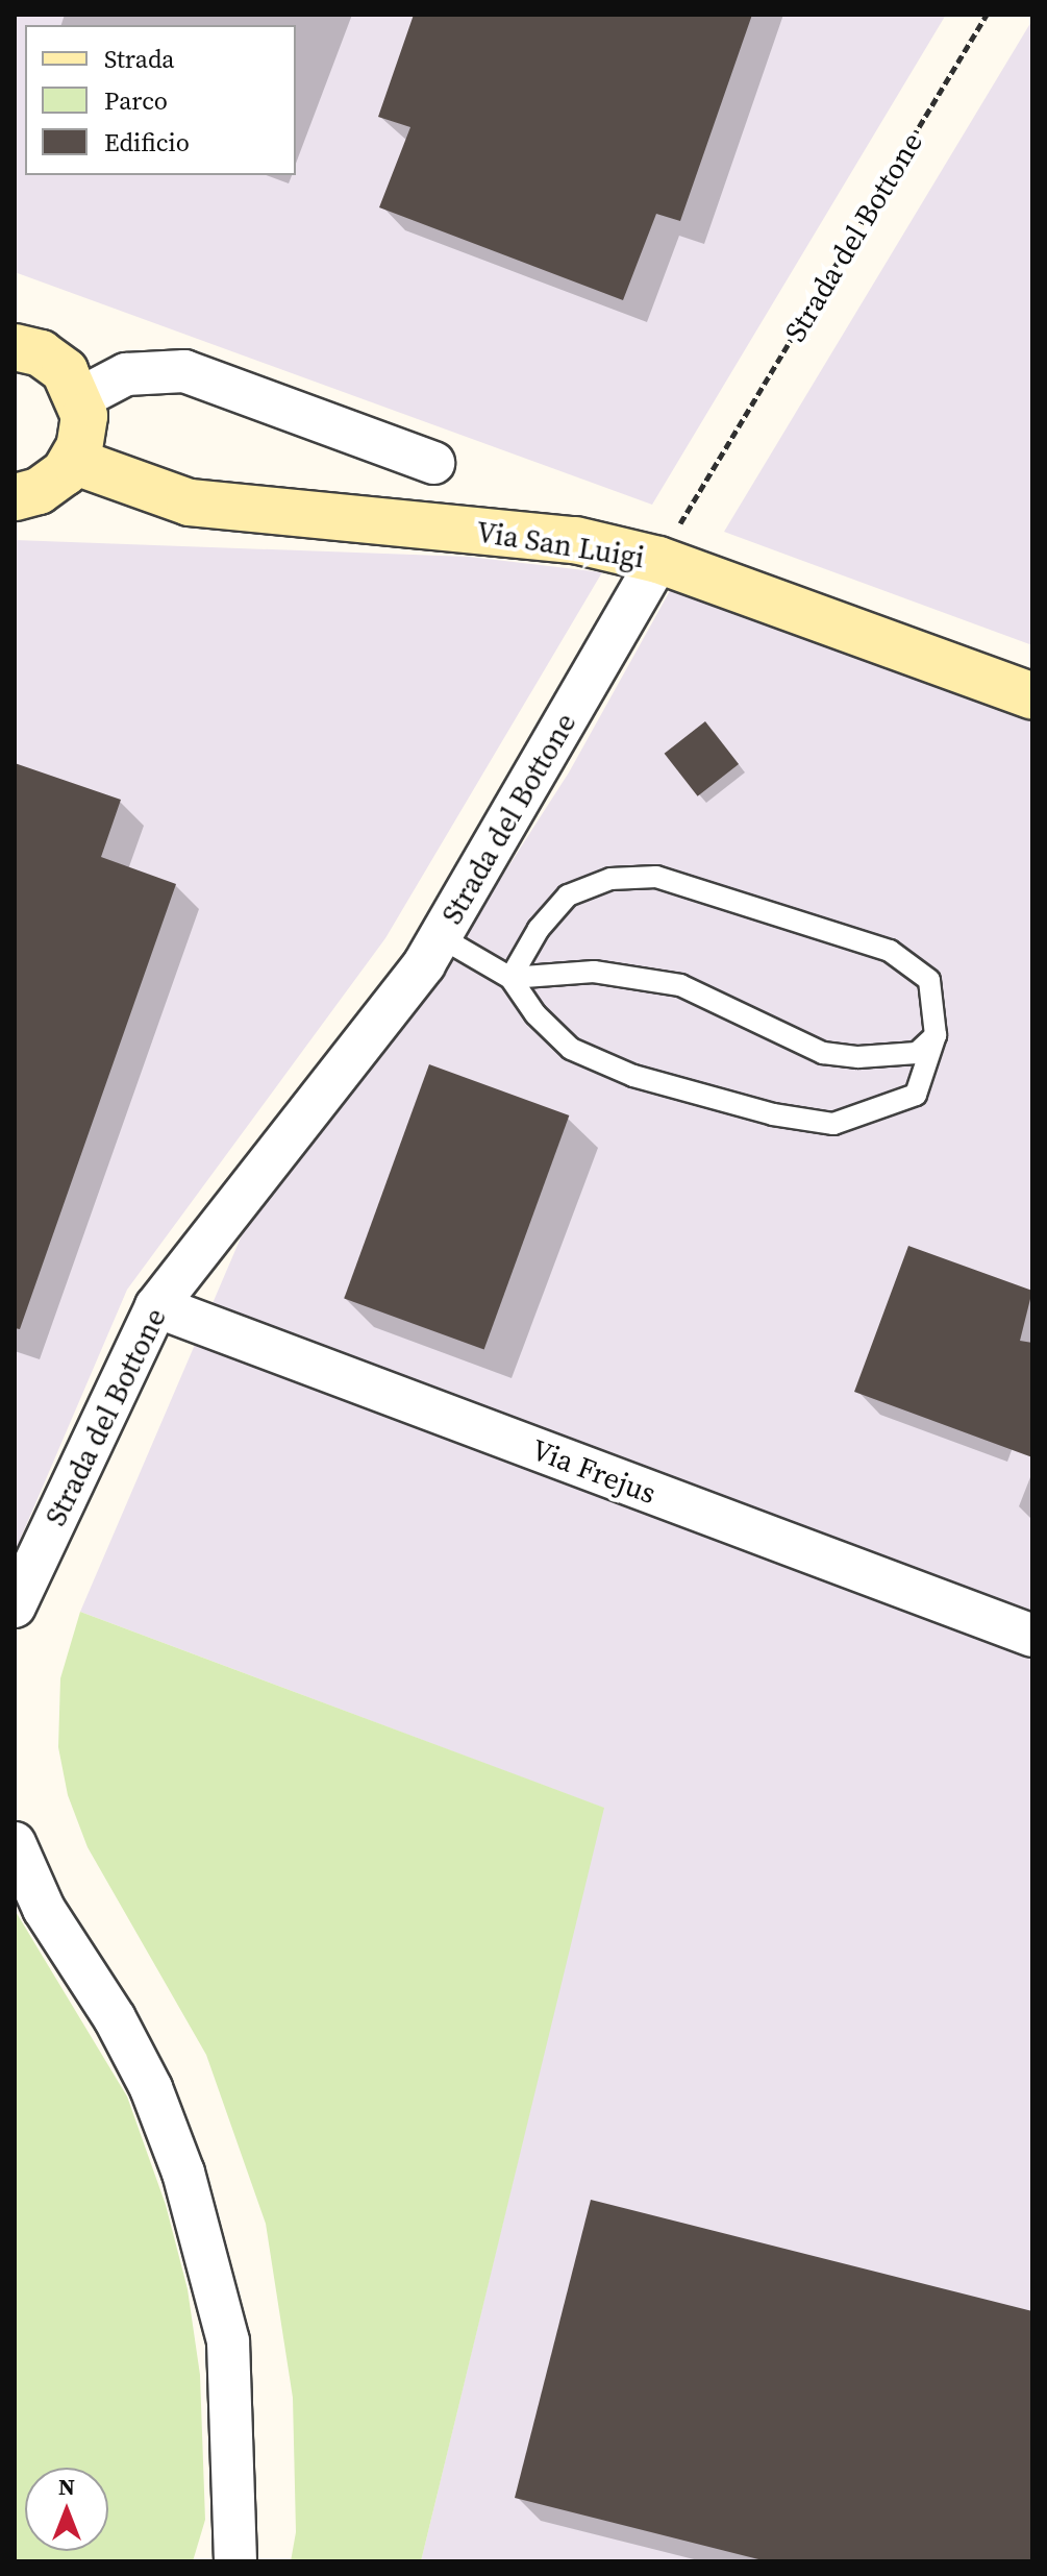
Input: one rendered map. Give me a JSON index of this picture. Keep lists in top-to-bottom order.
{
  "streets": {
    "street": ["Strada del Bottone", "Via San Luigi", "Via Frejus"]
  },
  "crossings": [
    ["Strada del Bottone", "Via San Luigi"],
    ["Strada del Bottone", "Via Frejus"]
  ],
  "legend": ["Strada", "Parco", "Edificio"],
  "north": "top"
}
